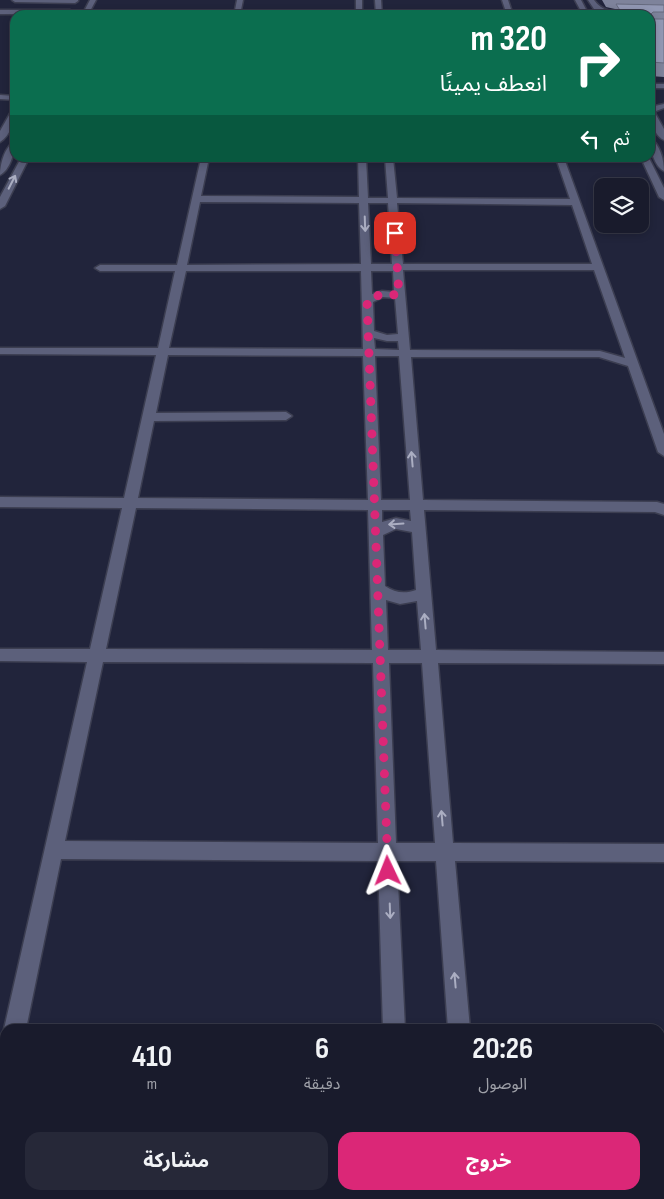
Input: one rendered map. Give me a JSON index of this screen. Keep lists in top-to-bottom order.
{
  "page": {
    "turn": ["320 m", "انعطف يمينًا"],
    "then": "ثم",
    "eta": [
      "20:26",
      "الوصول",
      "6",
      "دقيقة",
      "410",
      "m"
    ],
    "buttons": ["خروج", "مشاركة"]
  }
}
